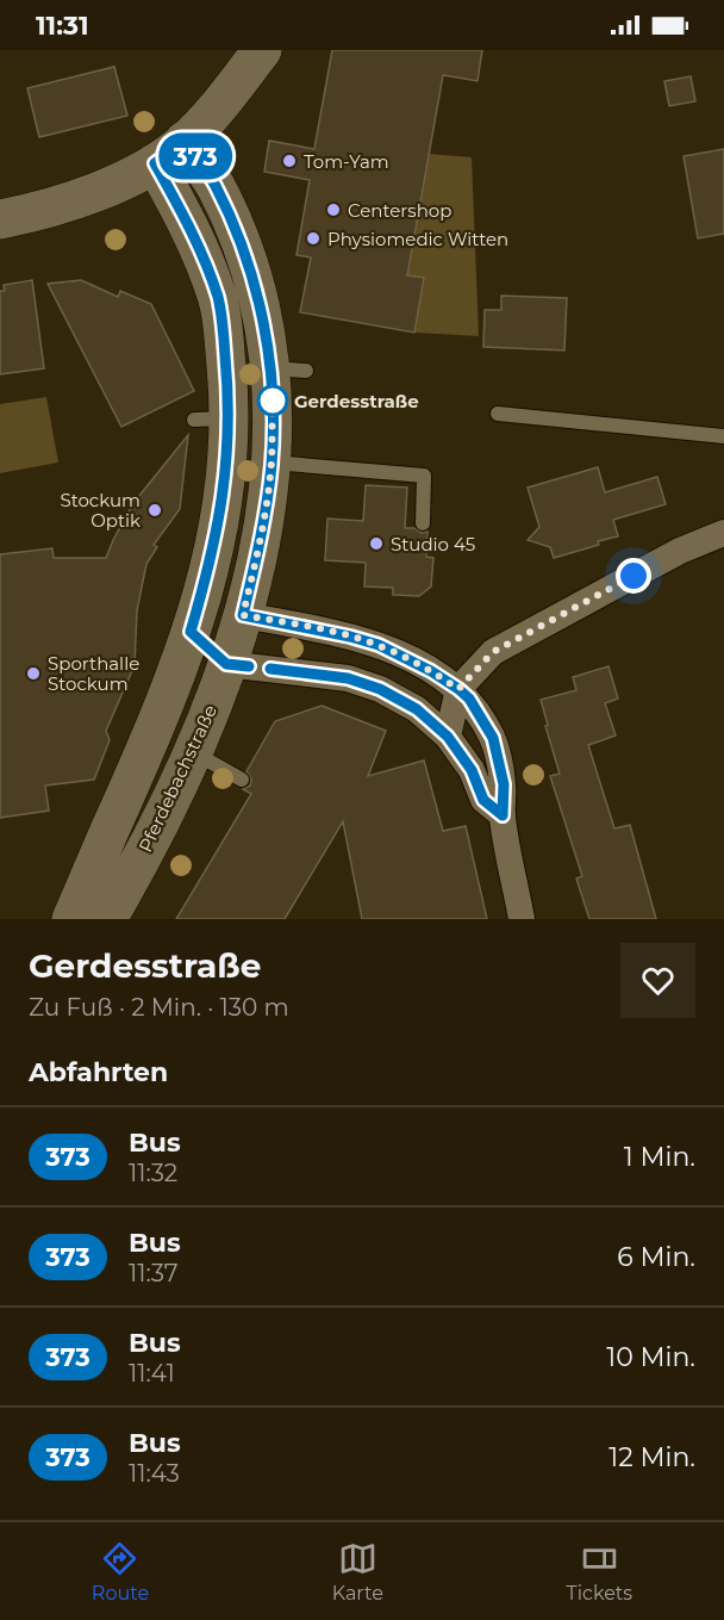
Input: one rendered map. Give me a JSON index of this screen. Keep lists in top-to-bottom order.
{
  "streets": {
    "main road": ["Pferdebachstraße"]
  },
  "places": [
    "Tom-Yam",
    "Centershop",
    "Physiomedic Witten",
    "Gerdesstraße",
    "Stockum Optik",
    "Studio 45",
    "Sporthalle Stockum"
  ],
  "lines": ["bus line 373"],
  "page": {
    "status": "11:31",
    "on_map": "373",
    "heading": [
      ["Gerdesstraße", "Zu Fuß · 2 Min. · 130 m"],
      "Abfahrten"
    ],
    "list": [
      {
        "mark": "373",
        "name": "Bus",
        "note": "11:32",
        "value": "1 Min."
      },
      {
        "mark": "373",
        "name": "Bus",
        "note": "11:37",
        "value": "6 Min."
      },
      {
        "mark": "373",
        "name": "Bus",
        "note": "11:41",
        "value": "10 Min."
      },
      {
        "mark": "373",
        "name": "Bus",
        "note": "11:43",
        "value": "12 Min."
      }
    ],
    "tabs": ["Route", "Karte", "Tickets"]
  }
}
